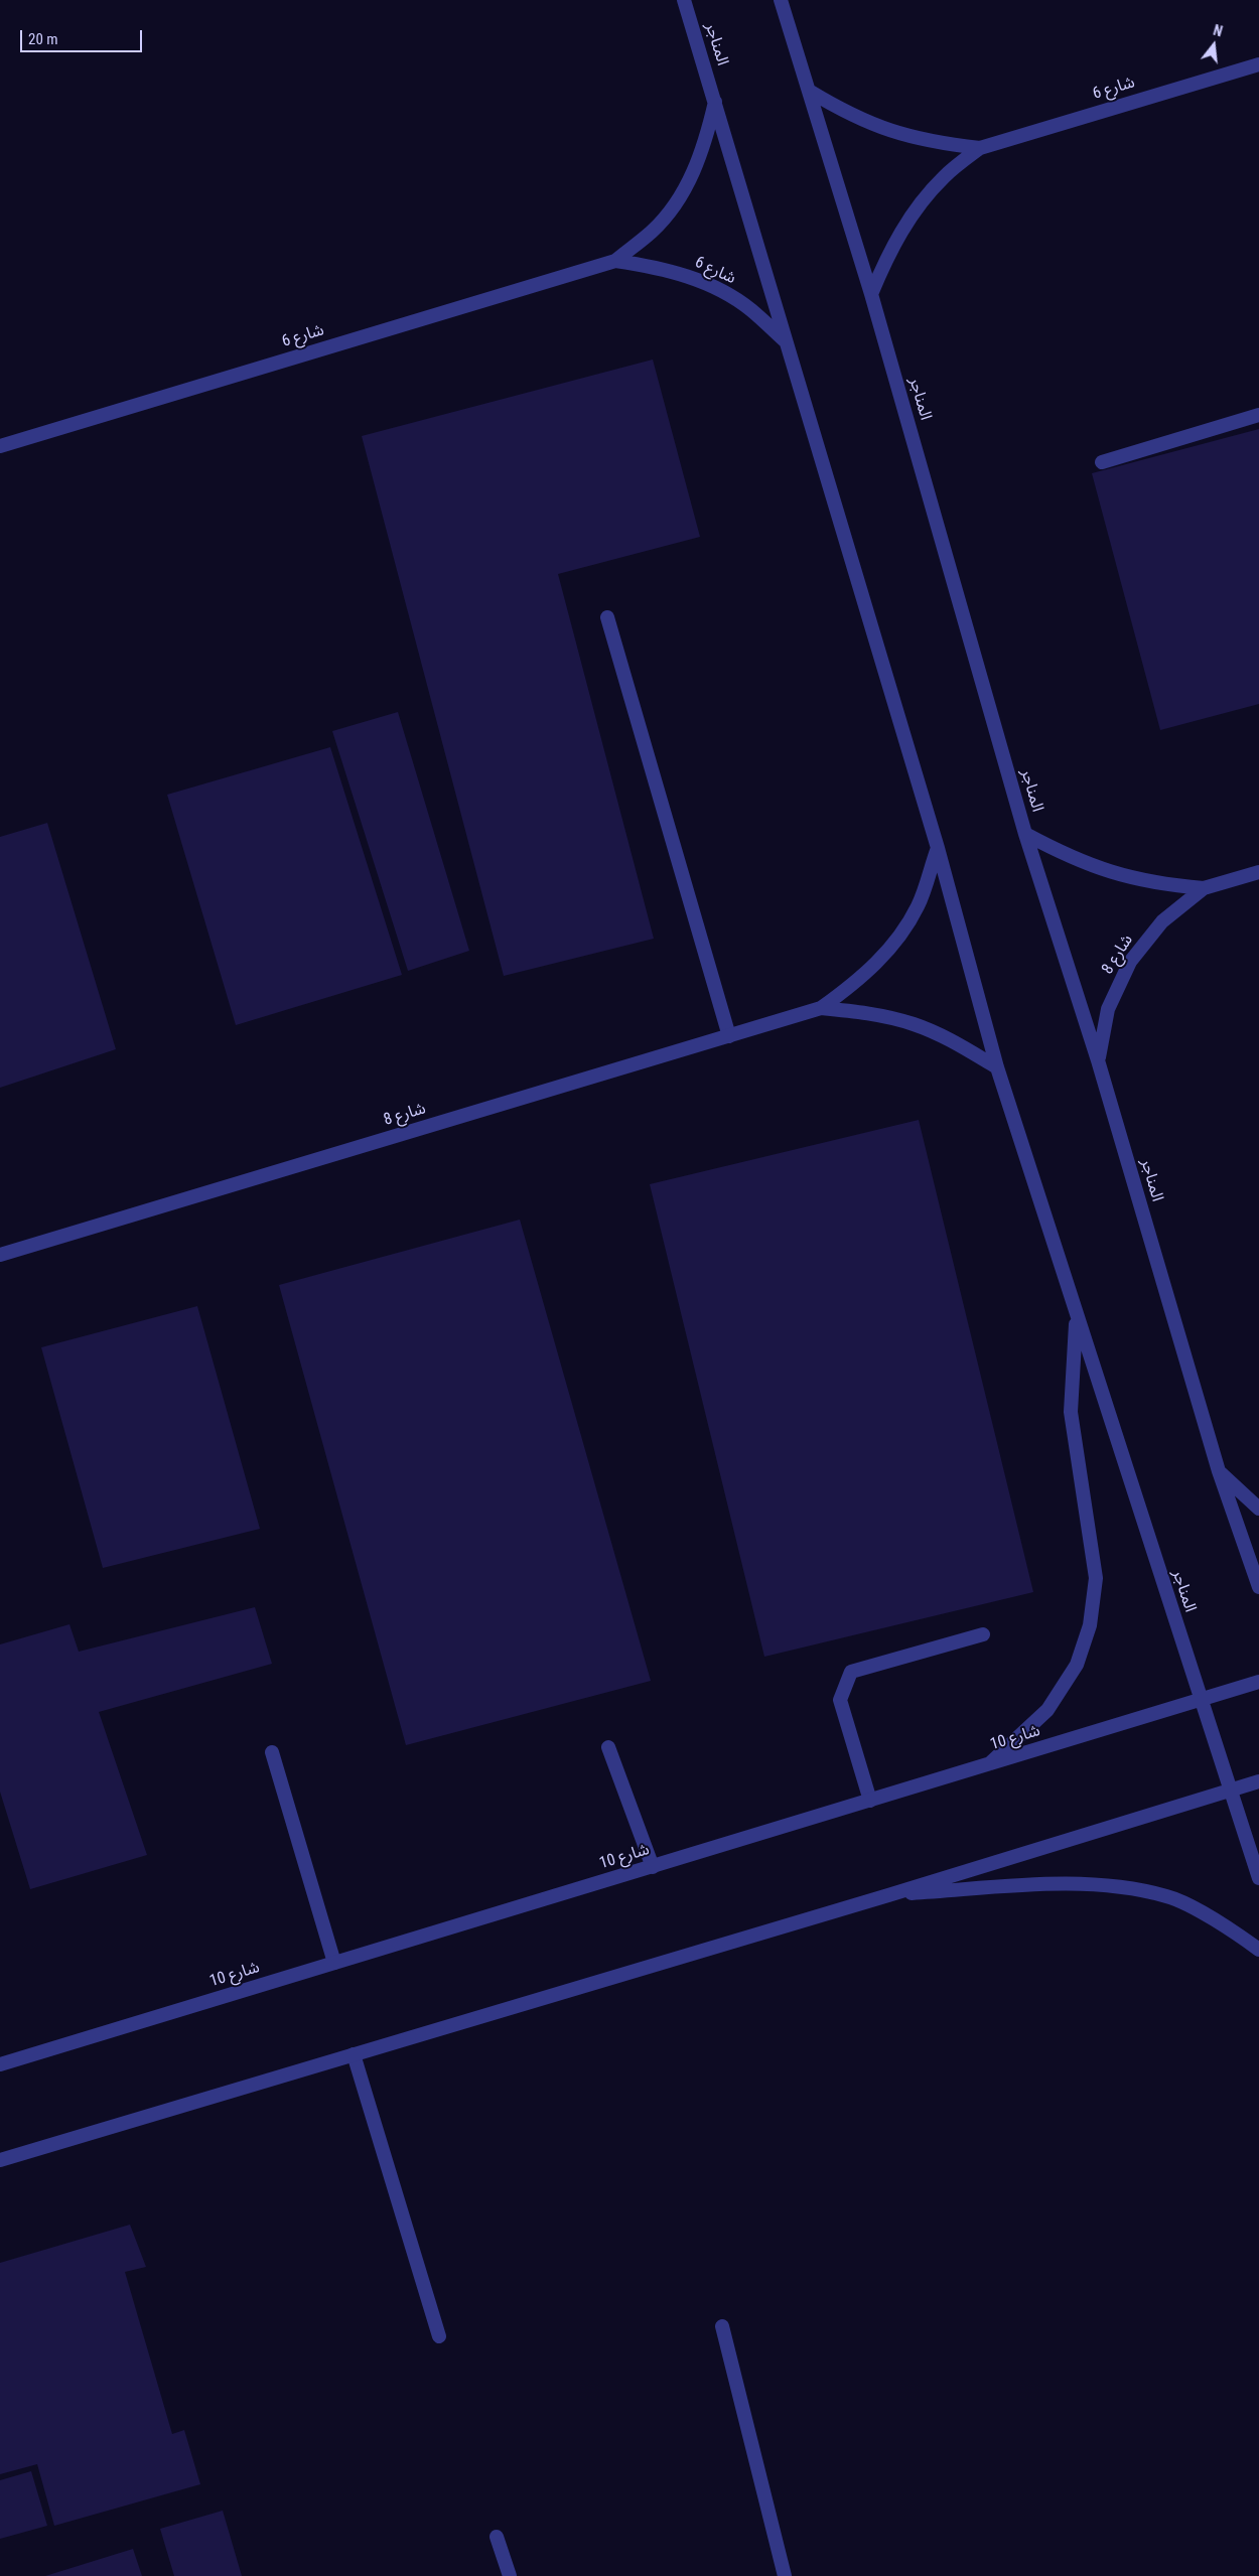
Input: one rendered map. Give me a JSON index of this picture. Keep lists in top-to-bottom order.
{
  "streets": {
    "street": [
      "المناجر",
      "شارع 6",
      "شارع 8",
      "شارع 10"
    ]
  },
  "crossings": [
    ["المناجر", "شارع 6"],
    ["المناجر", "شارع 8"],
    ["المناجر", "شارع 10"]
  ],
  "scale_bar": "20 m",
  "north": "top"
}
